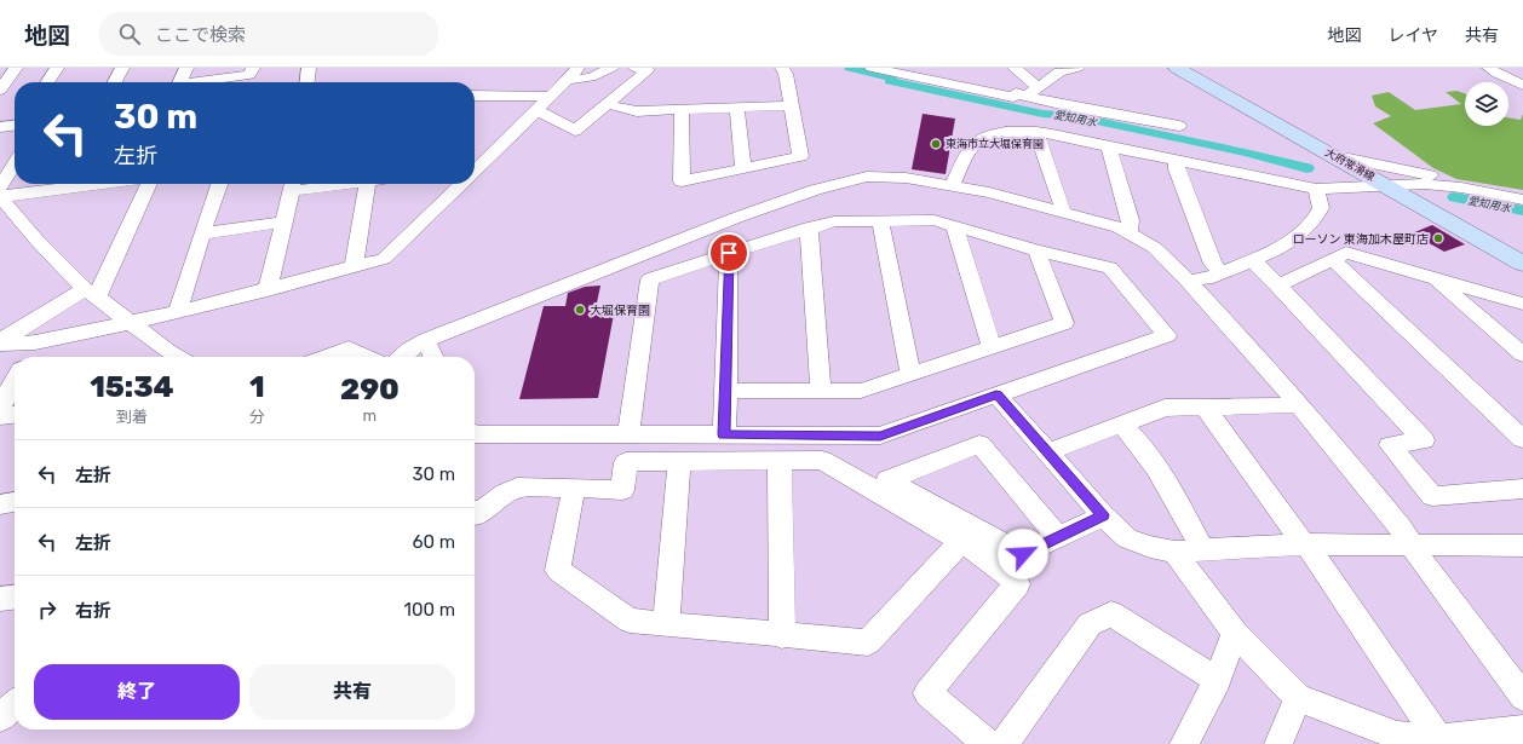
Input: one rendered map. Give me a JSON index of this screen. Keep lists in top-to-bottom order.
{
  "streets": {
    "main road": ["大府常滑線"]
  },
  "water": ["愛知用水"],
  "places": ["東海市立大堀保育園", "ローソン 東海加木屋町店", "大堀保育園"],
  "page": {
    "header": "地図",
    "search": "ここで検索",
    "nav": ["地図", "レイヤ", "共有"],
    "turn": ["30 m", "左折"],
    "eta": [
      "15:34",
      "到着",
      "1",
      "分",
      "290",
      "m"
    ],
    "list": [
      {
        "name": "左折",
        "value": "30 m"
      },
      {
        "name": "左折",
        "value": "60 m"
      },
      {
        "name": "右折",
        "value": "100 m"
      }
    ],
    "buttons": ["終了", "共有"]
  }
}
